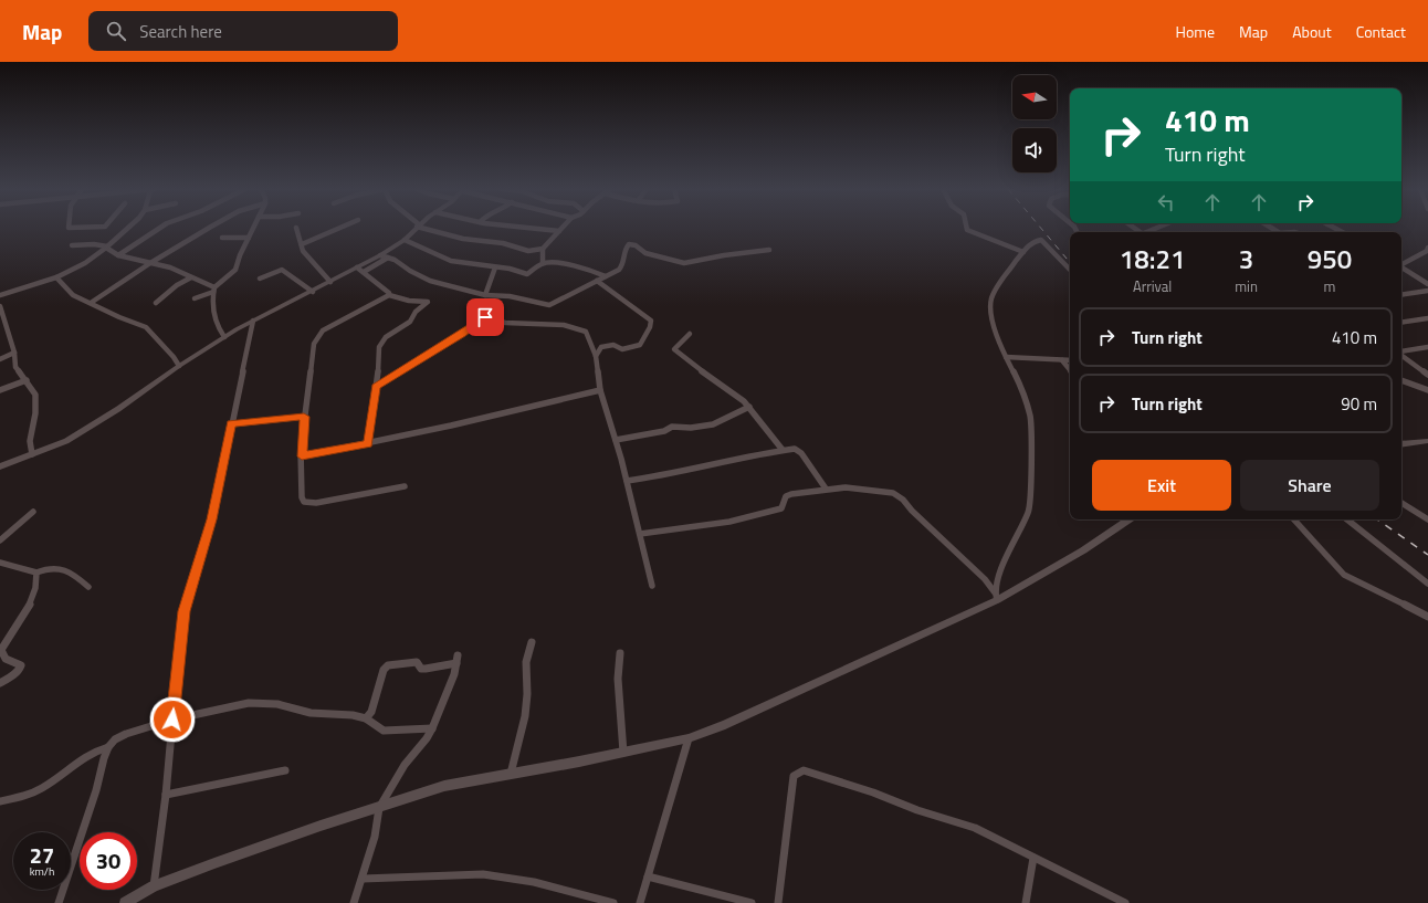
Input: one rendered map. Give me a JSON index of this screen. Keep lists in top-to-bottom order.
{
  "north": "left",
  "page": {
    "header": "Map",
    "search": "Search here",
    "nav": [
      "Home",
      "Map",
      "About",
      "Contact"
    ],
    "turn": ["410 m", "Turn right"],
    "eta": [
      "18:21",
      "Arrival",
      "3",
      "min",
      "950",
      "m"
    ],
    "list": [
      {
        "name": "Turn right",
        "value": "410 m"
      },
      {
        "name": "Turn right",
        "value": "90 m"
      }
    ],
    "buttons": ["Exit", "Share"],
    "speed": "27 km/h",
    "limit": "30"
  }
}
